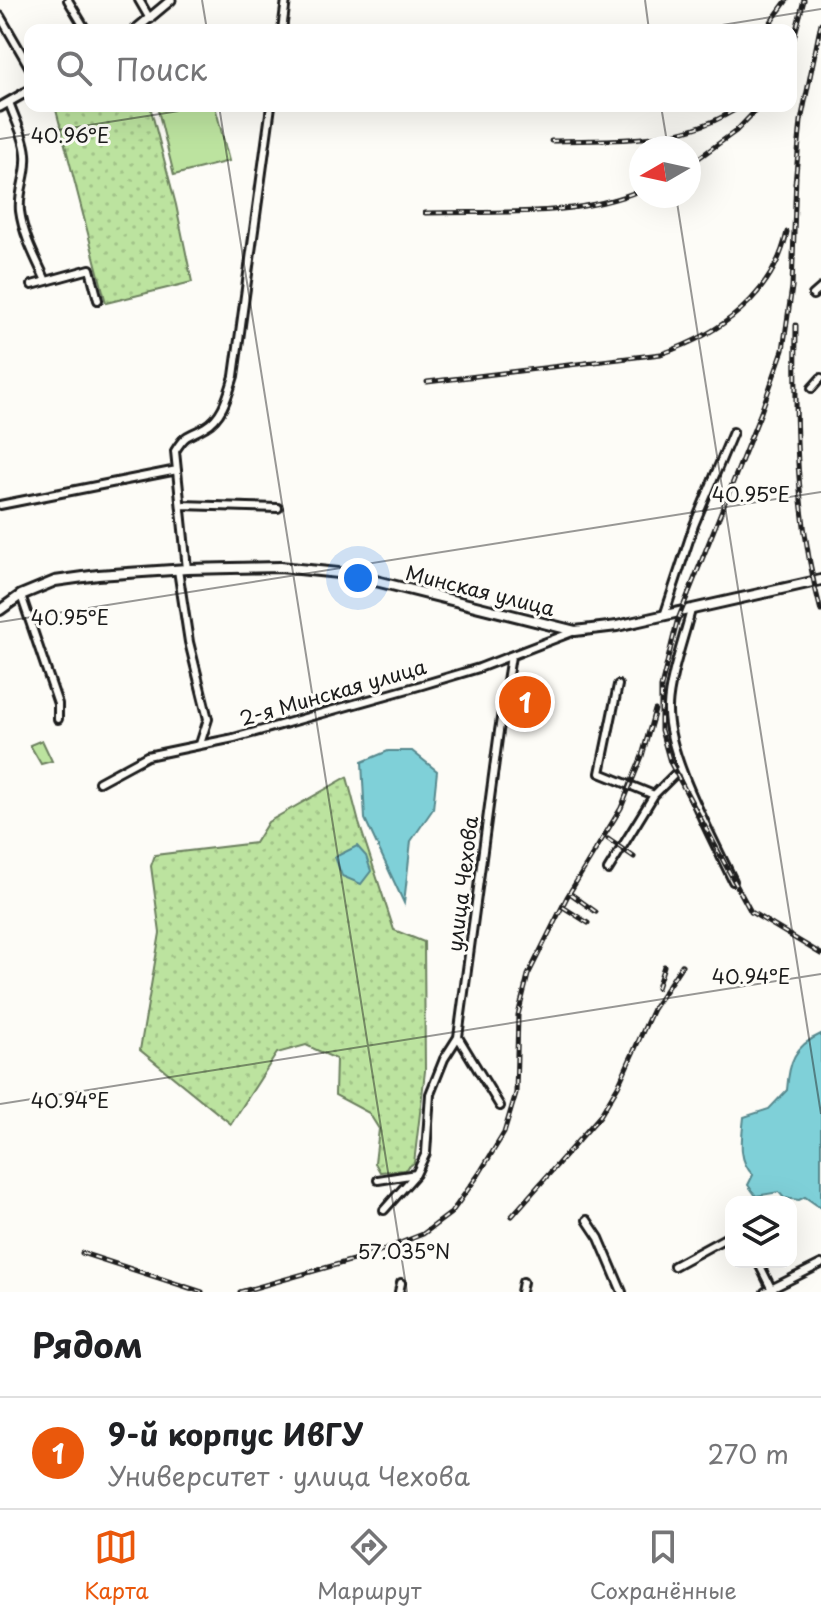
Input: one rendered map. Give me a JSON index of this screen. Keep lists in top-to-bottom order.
{
  "streets": {
    "main road": ["Минская улица"],
    "street": ["2-я Минская улица", "улица Чехова"]
  },
  "crossings": [
    ["Минская улица", "2-я Минская улица"],
    ["2-я Минская улица", "улица Чехова"]
  ],
  "north": "left",
  "page": {
    "search": "Поиск",
    "pins": "1",
    "heading": "Рядом",
    "list": [
      {
        "mark": "1",
        "name": "9-й корпус ИвГУ",
        "note": "Университет · улица Чехова",
        "value": "270 m"
      }
    ],
    "nav": ["Карта", "Маршрут", "Сохранённые"]
  },
  "coordinates": [
    "40.96°E",
    "40.95°E",
    "40.94°E",
    "57.035°N"
  ]
}
